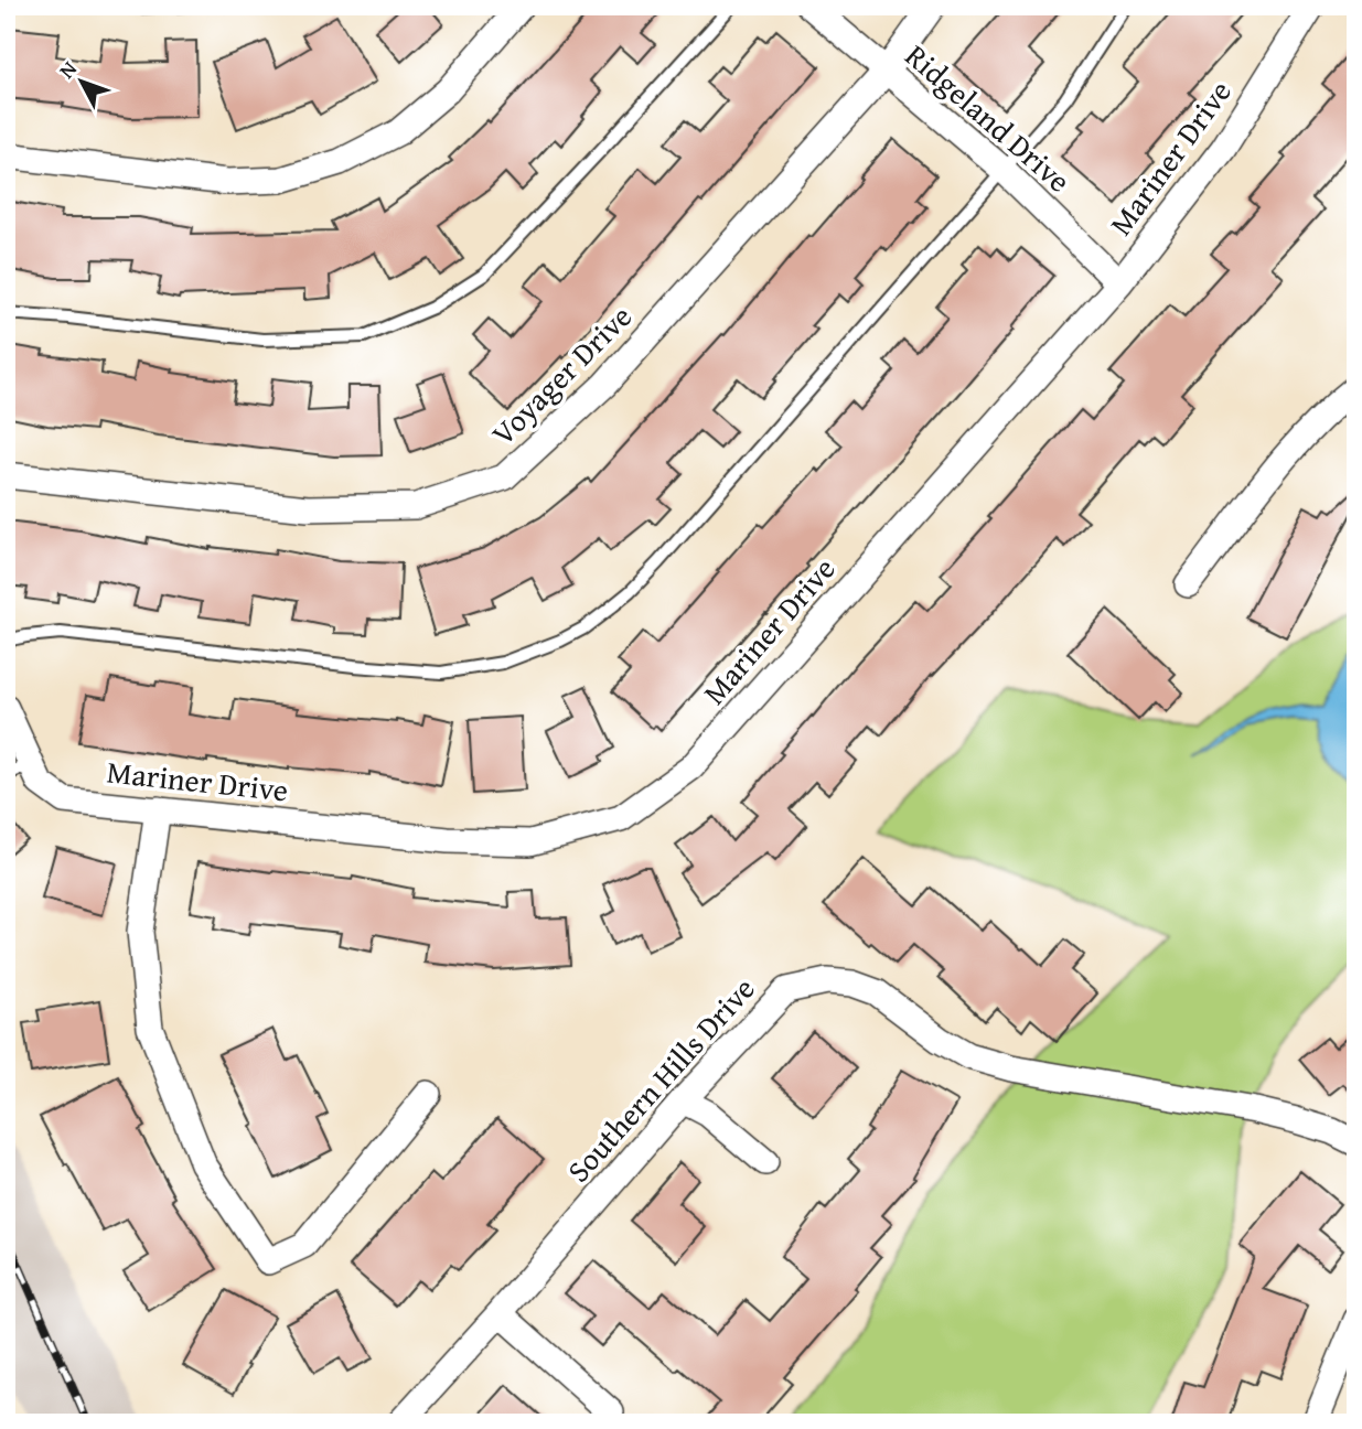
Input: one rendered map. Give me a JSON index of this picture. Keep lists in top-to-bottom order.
{
  "streets": {
    "street": [
      "Ridgeland Drive",
      "Mariner Drive",
      "Voyager Drive",
      "Southern Hills Drive"
    ]
  },
  "crossings": [
    ["Ridgeland Drive", "Mariner Drive"],
    ["Ridgeland Drive", "Voyager Drive"]
  ],
  "north": "top left"
}
